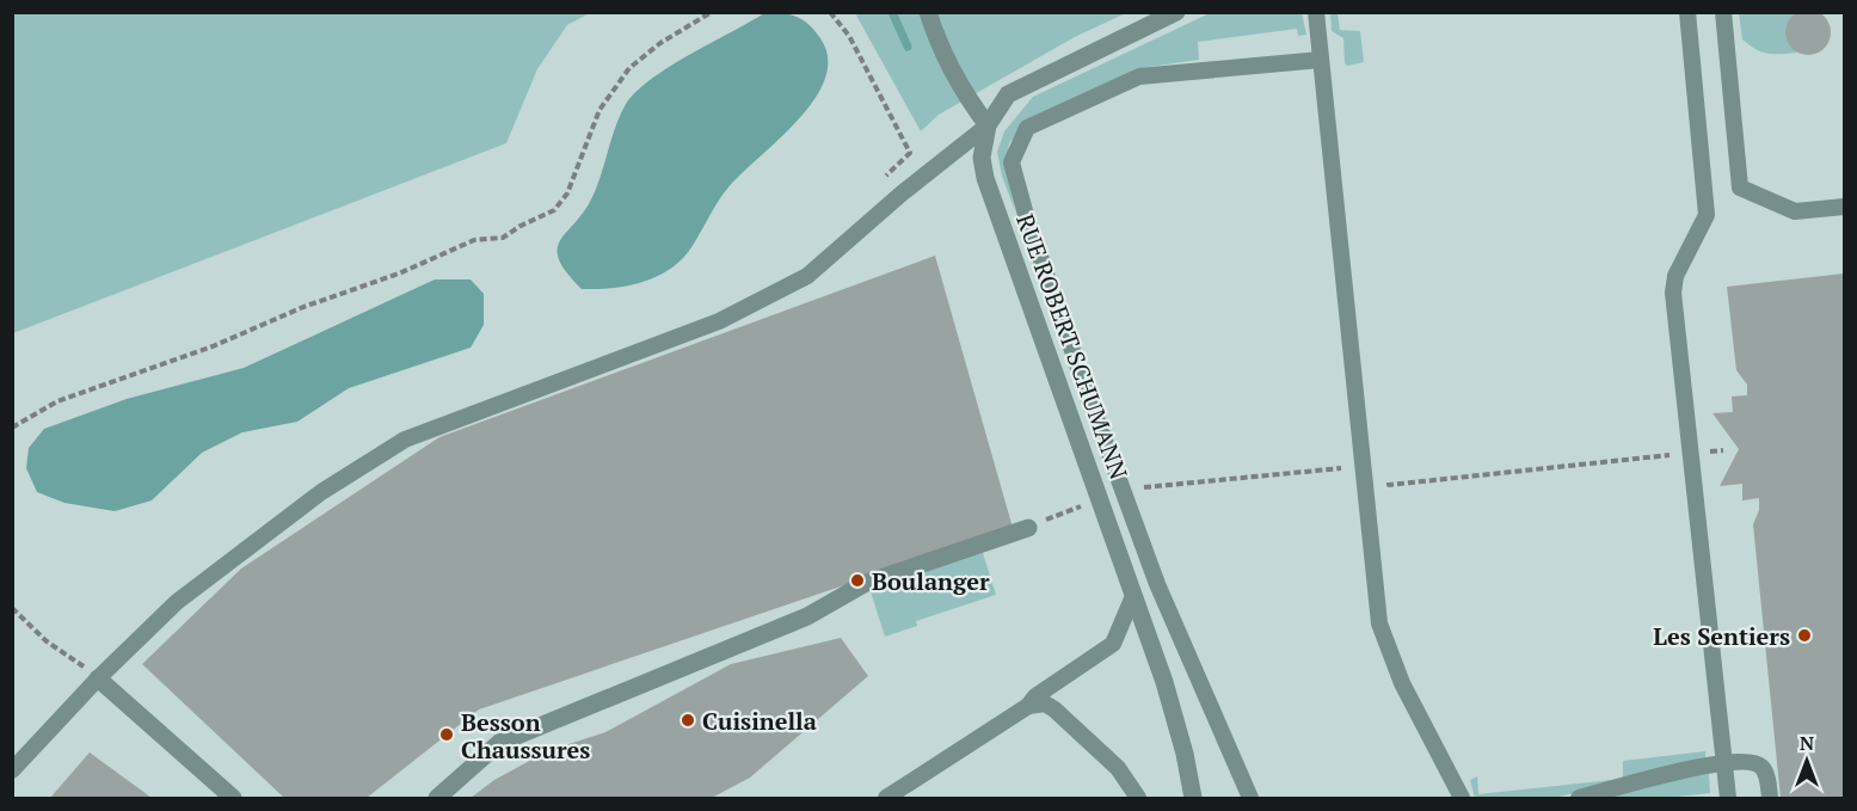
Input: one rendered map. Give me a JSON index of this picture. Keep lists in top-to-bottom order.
{
  "streets": {
    "street": ["RUE ROBERT SCHUMANN"]
  },
  "places": [
    "Boulanger",
    "Les Sentiers",
    "Cuisinella",
    "Besson Chaussures"
  ],
  "north": "top"
}
